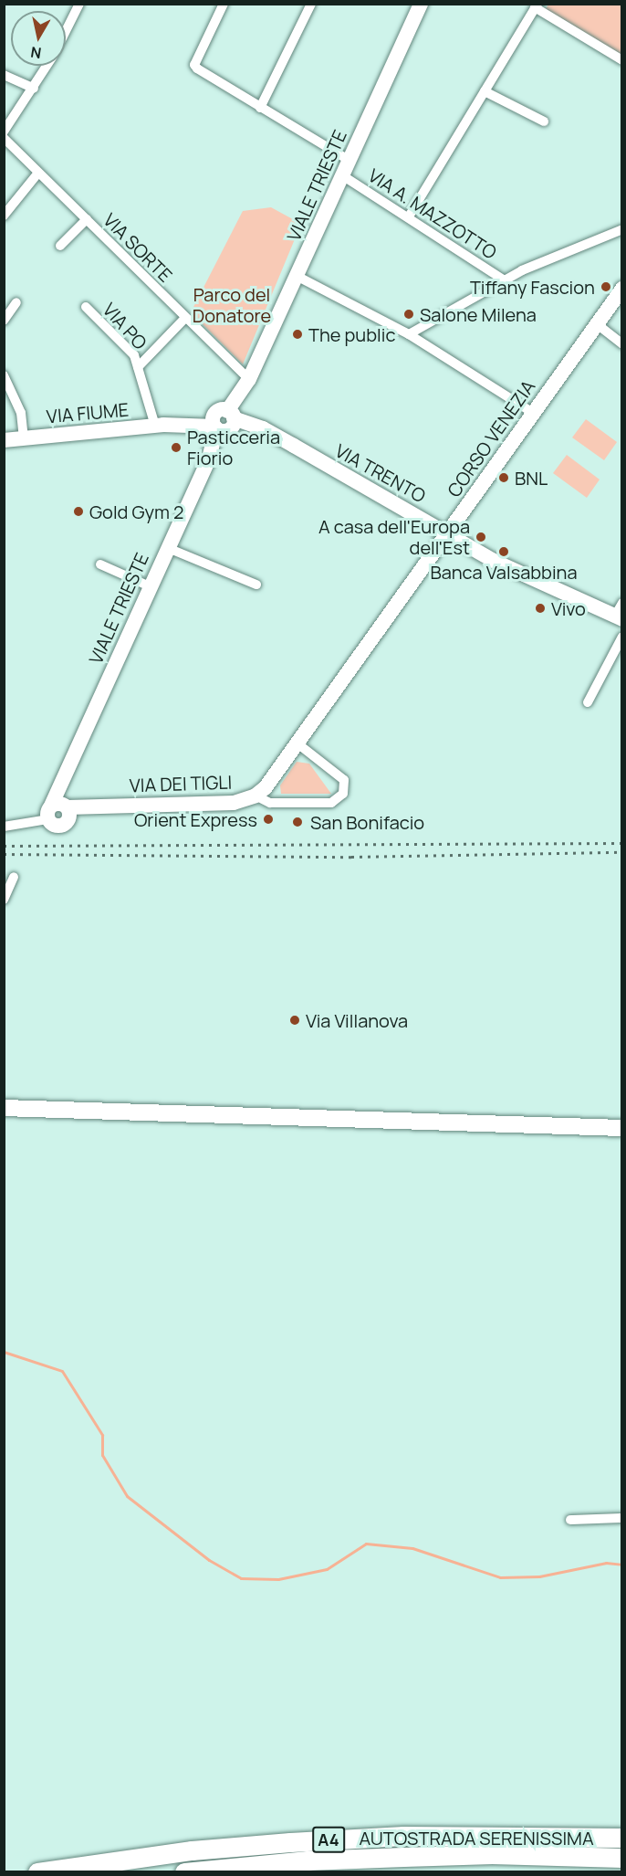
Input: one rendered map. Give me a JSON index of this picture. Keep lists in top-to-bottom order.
{
  "streets": {
    "highway": ["AUTOSTRADA SERENISSIMA", "A4"],
    "street": [
      "VIALE TRIESTE",
      "VIA A. MAZZOTTO",
      "VIA SORTE",
      "VIA PO",
      "VIA FIUME",
      "CORSO VENEZIA",
      "VIA TRENTO",
      "VIA DEI TIGLI"
    ]
  },
  "crossings": [
    ["VIALE TRIESTE", "VIA A. MAZZOTTO"],
    ["VIALE TRIESTE", "VIA SORTE"],
    ["VIALE TRIESTE", "VIA FIUME"],
    ["VIALE TRIESTE", "VIA TRENTO"],
    ["VIALE TRIESTE", "VIA DEI TIGLI"],
    ["VIA SORTE", "VIA PO"],
    ["VIA PO", "VIA FIUME"],
    ["VIA FIUME", "VIA TRENTO"],
    ["CORSO VENEZIA", "VIA TRENTO"],
    ["CORSO VENEZIA", "VIA DEI TIGLI"]
  ],
  "parks": ["Parco del Donatore"],
  "places": [
    "Tiffany Fascion",
    "Salone Milena",
    "The public",
    "Pasticceria Fiorio",
    "BNL",
    "Gold Gym 2",
    "A casa dell'Europa dell'Est",
    "Banca Valsabbina",
    "Vivo",
    "Orient Express",
    "San Bonifacio",
    "Via Villanova"
  ],
  "north": "bottom"
}
